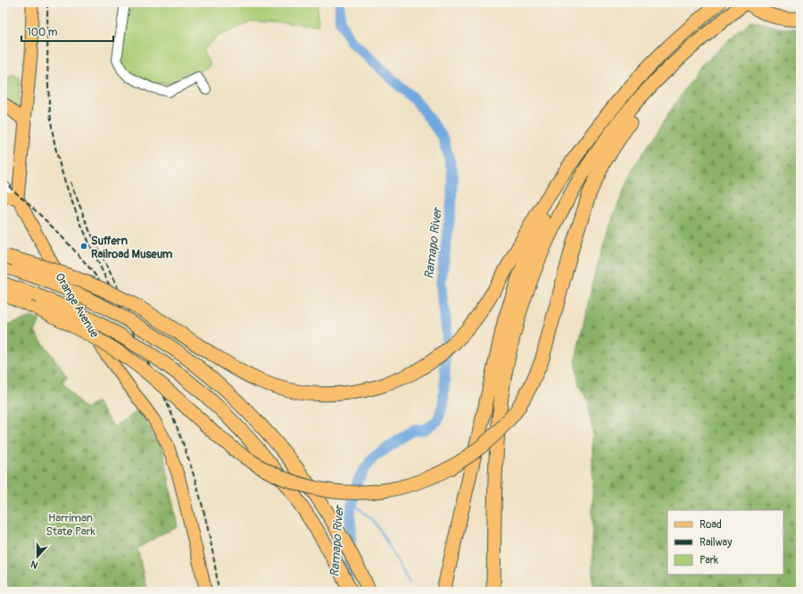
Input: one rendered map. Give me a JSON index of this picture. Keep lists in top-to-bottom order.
{
  "streets": {
    "main road": ["Orange Avenue"]
  },
  "water": ["Ramapo River"],
  "parks": ["Harriman State Park"],
  "places": ["Suffern Railroad Museum"],
  "legend": ["Road", "Railway", "Park"],
  "scale_bar": "100 m",
  "north": "bottom"
}
